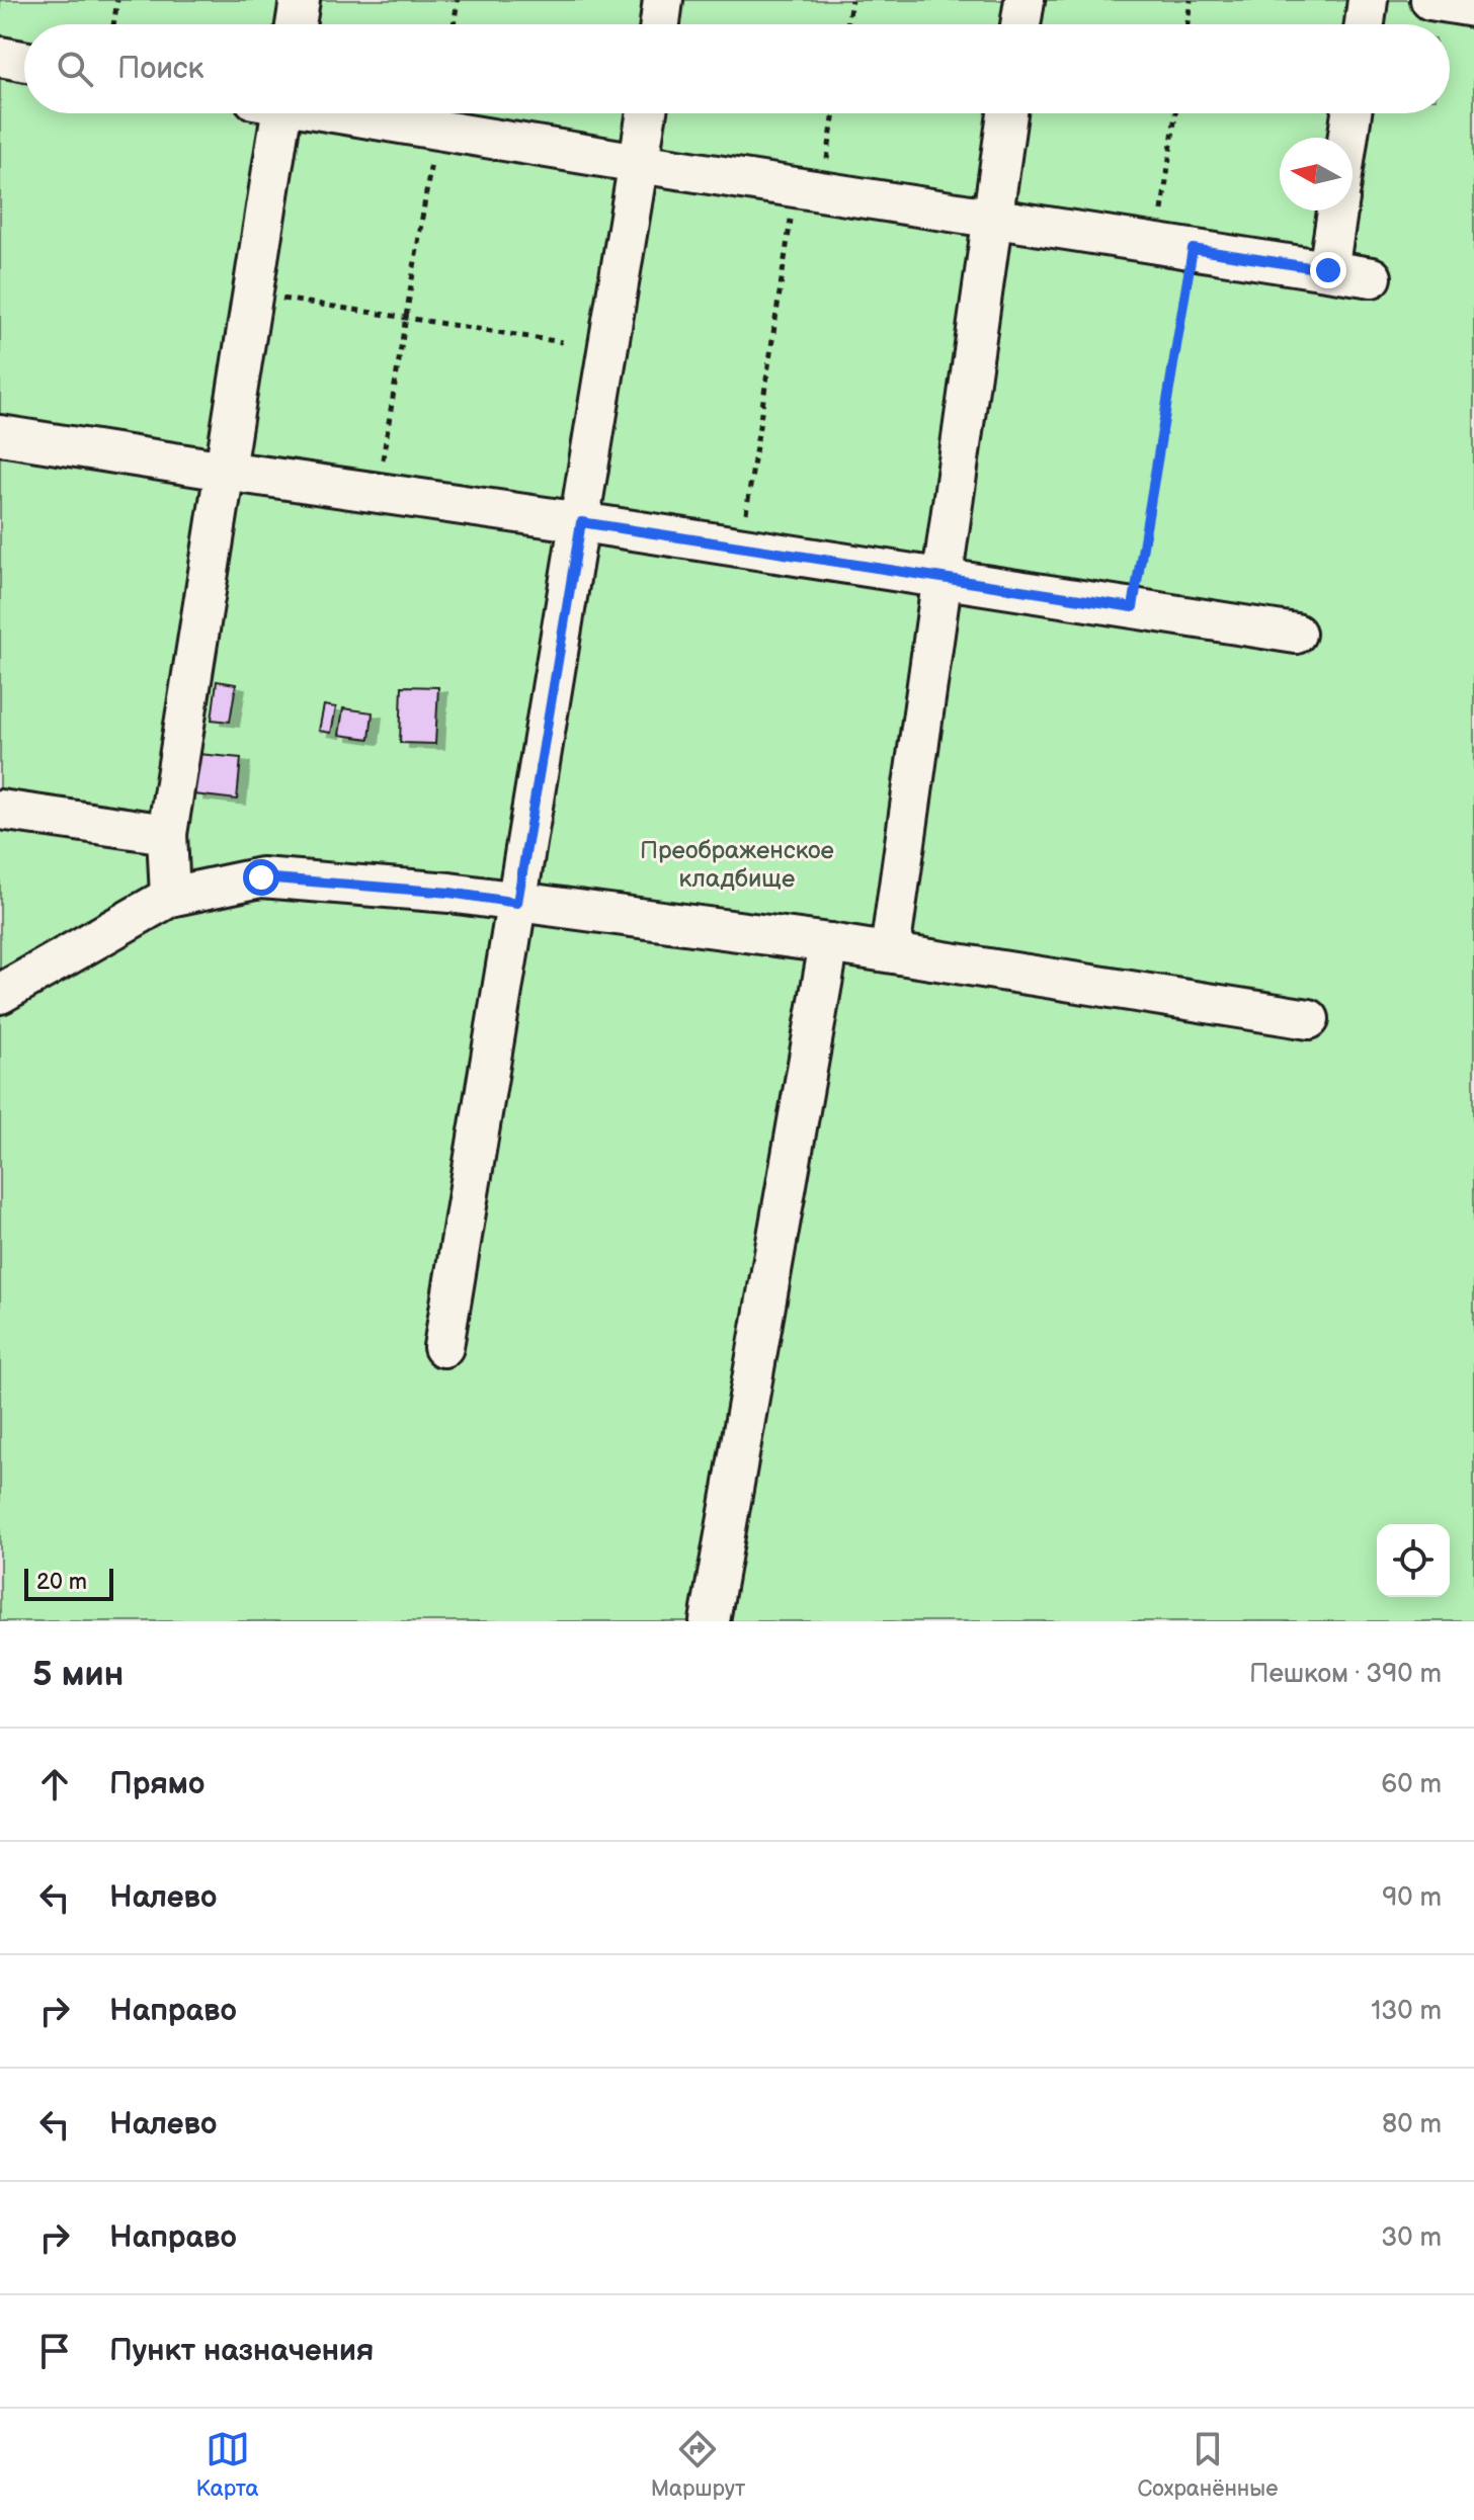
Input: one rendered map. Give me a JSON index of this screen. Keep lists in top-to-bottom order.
{
  "parks": ["Преображенское кладбище"],
  "scale_bar": "20 m",
  "north": "left",
  "page": {
    "search": "Поиск",
    "scale": "20 m",
    "heading": ["5 мин", "Пешком · 390 m"],
    "list": [
      ["Прямо", "60 m"],
      ["Налево", "90 m"],
      ["Направо", "130 m"],
      ["Налево", "80 m"],
      ["Направо", "30 m"],
      "Пункт назначения"
    ],
    "nav": ["Карта", "Маршрут", "Сохранённые"]
  }
}
